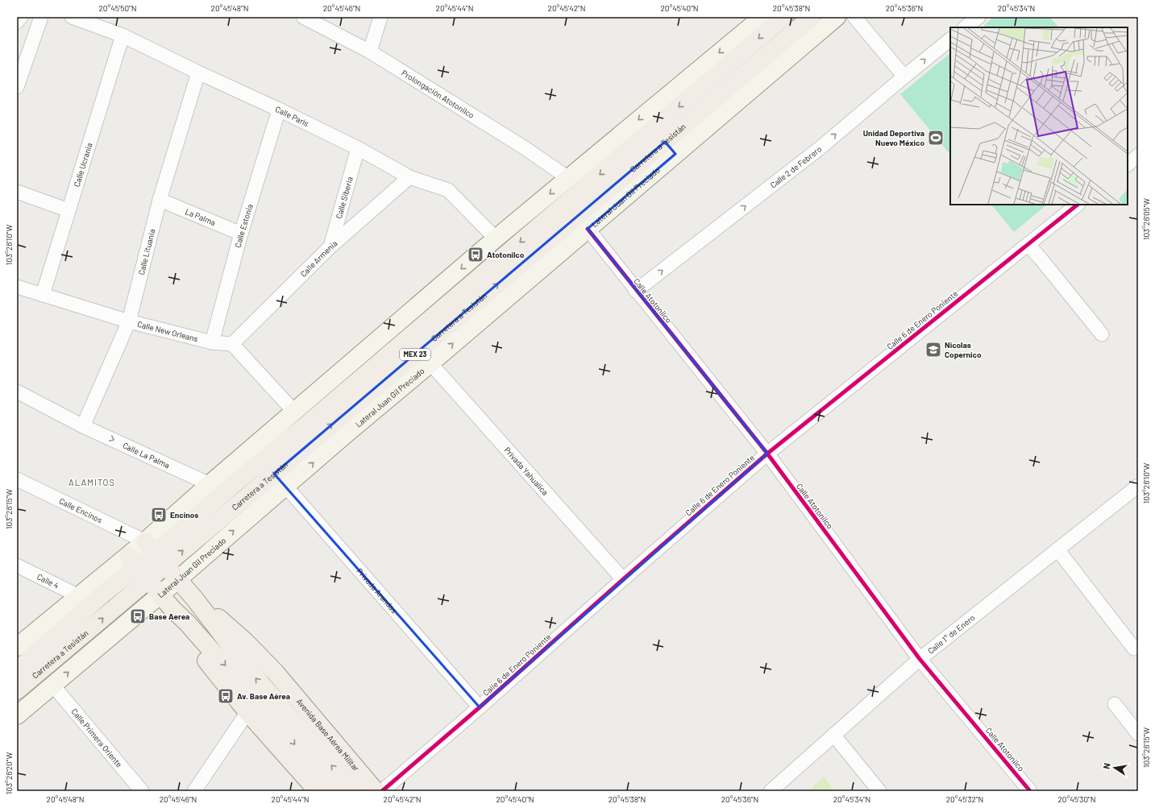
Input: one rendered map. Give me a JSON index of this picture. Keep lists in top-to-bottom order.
{
  "streets": {
    "main road": [
      "Carretera a Tesistán",
      "Lateral Juan Gil Preciado",
      "MEX 23",
      "Avenida Base Aérea Militar"
    ],
    "street": [
      "Prolongación Atotonilco",
      "Calle París",
      "Calle Ucrania",
      "Calle 2 de Febrero",
      "Calle Siberia",
      "La Palma",
      "Calle Estonia",
      "Calle Lituania",
      "Calle Armenia",
      "Calle Atotonilco",
      "Calle 6 de Enero Poniente",
      "Calle New Orleans",
      "Calle La Palma",
      "Privada Yahualica",
      "Calle Encinos",
      "Calle 4",
      "Privada Arandas",
      "Calle 1° de Enero",
      "Calle Primera Oriente"
    ]
  },
  "crossings": [
    ["Calle París", "Calle Ucrania"],
    ["Calle París", "Calle Siberia"],
    ["Calle París", "Calle Estonia"],
    ["Calle París", "Calle Lituania"],
    ["Calle París", "Calle Armenia"],
    ["Carretera a Tesistán", "Lateral Juan Gil Preciado"],
    ["Carretera a Tesistán", "Calle Encinos"],
    ["Carretera a Tesistán", "Privada Arandas"],
    ["Carretera a Tesistán", "Avenida Base Aérea Militar"],
    ["Calle Ucrania", "Calle New Orleans"],
    ["Calle 2 de Febrero", "Calle Atotonilco"],
    ["Lateral Juan Gil Preciado", "Calle Atotonilco"],
    ["Lateral Juan Gil Preciado", "Privada Yahualica"],
    ["Lateral Juan Gil Preciado", "Privada Arandas"],
    ["Lateral Juan Gil Preciado", "Avenida Base Aérea Militar"],
    ["Lateral Juan Gil Preciado", "Calle Primera Oriente"],
    ["Calle Siberia", "Calle Armenia"],
    ["La Palma", "Calle Estonia"],
    ["La Palma", "Calle Lituania"],
    ["Calle Estonia", "Calle New Orleans"],
    ["Calle Lituania", "Calle New Orleans"],
    ["Calle Lituania", "Calle La Palma"],
    ["Calle Armenia", "Calle New Orleans"],
    ["Calle Atotonilco", "Calle 6 de Enero Poniente"],
    ["Calle Atotonilco", "Calle 1° de Enero"],
    ["Calle 6 de Enero Poniente", "Privada Yahualica"],
    ["Calle 6 de Enero Poniente", "Privada Arandas"],
    ["Calle Encinos", "Avenida Base Aérea Militar"]
  ],
  "one_way": ["Calle 2 de Febrero", "Calle La Palma"],
  "districts": ["ALAMITOS"],
  "places": {
    "sports": ["Unidad Deportiva Nuevo México"],
    "bus stop": [
      "Atotonilco",
      "Encinos",
      "Base Aerea",
      "Av. Base Aérea"
    ],
    "school or university": ["Nicolas Copernico"]
  },
  "north": "left",
  "coordinates": [
    "20°45'50\"N",
    "20°45'48\"N",
    "20°45'46\"N",
    "20°45'44\"N",
    "20°45'42\"N",
    "20°45'40\"N",
    "20°45'38\"N",
    "20°45'36\"N",
    "20°45'34\"N",
    "103°26'05\"W",
    "103°26'10\"W",
    "103°26'15\"W",
    "103°26'20\"W",
    "20°45'32\"N",
    "20°45'30\"N"
  ]
}
